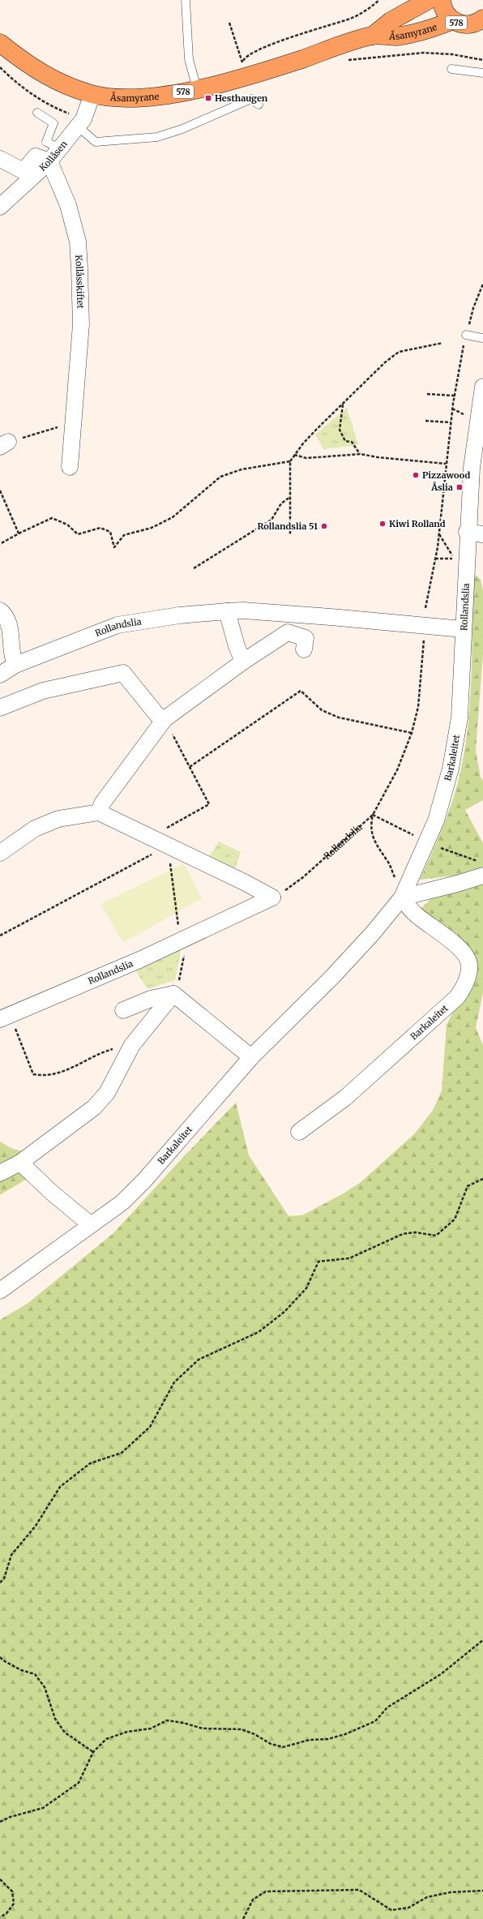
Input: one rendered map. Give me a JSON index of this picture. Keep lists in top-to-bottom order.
{
  "streets": {
    "main road": ["578", "Åsamyrane"],
    "street": [
      "Kollåsen",
      "Kollåsskiftet",
      "Rollandslia",
      "Barkaleitet"
    ]
  },
  "crossings": [
    ["578", "Åsamyrane"],
    ["Åsamyrane", "Kollåsen"],
    ["Kollåsen", "Kollåsskiftet"],
    ["Rollandslia", "Barkaleitet"]
  ],
  "places": {
    "transit": ["Hesthaugen", "Åslia"],
    "other": ["Pizzawood", "Kiwi Rolland", "Rollandslia 51"]
  }
}
